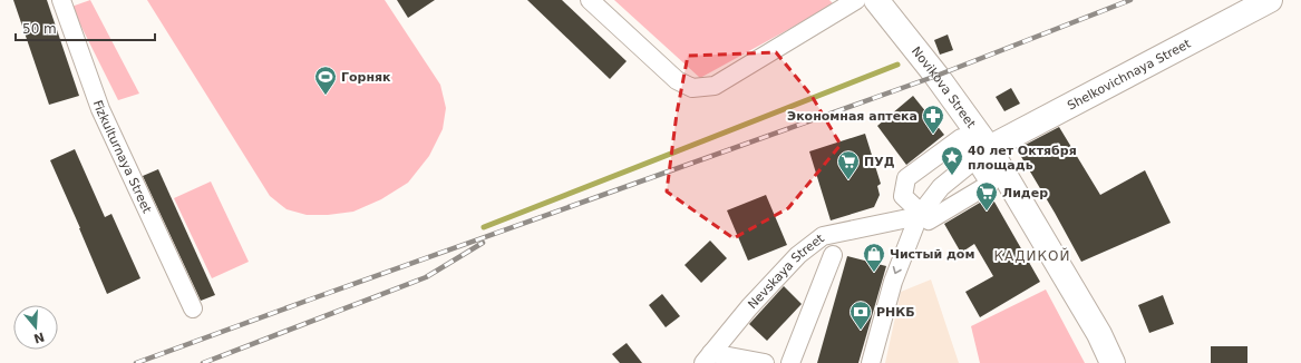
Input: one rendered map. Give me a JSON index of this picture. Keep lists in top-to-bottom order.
{
  "streets": {
    "main road": ["Shelkovichnaya Street", "Novikova Street"],
    "street": ["Fizkulturnaya Street", "Nevskaya Street"]
  },
  "crossings": [
    ["Shelkovichnaya Street", "Novikova Street"]
  ],
  "districts": ["КАДИКОЙ"],
  "places": {
    "sports": ["Горняк"],
    "pharmacy": ["Экономная аптека"],
    "place": ["40 лет Октября площадь"],
    "supermarket": ["ПУД", "Лидер"],
    "shop": ["Чистый дом"],
    "bank": ["РНКБ"]
  },
  "scale_bar": "50 m",
  "north": "bottom"
}
